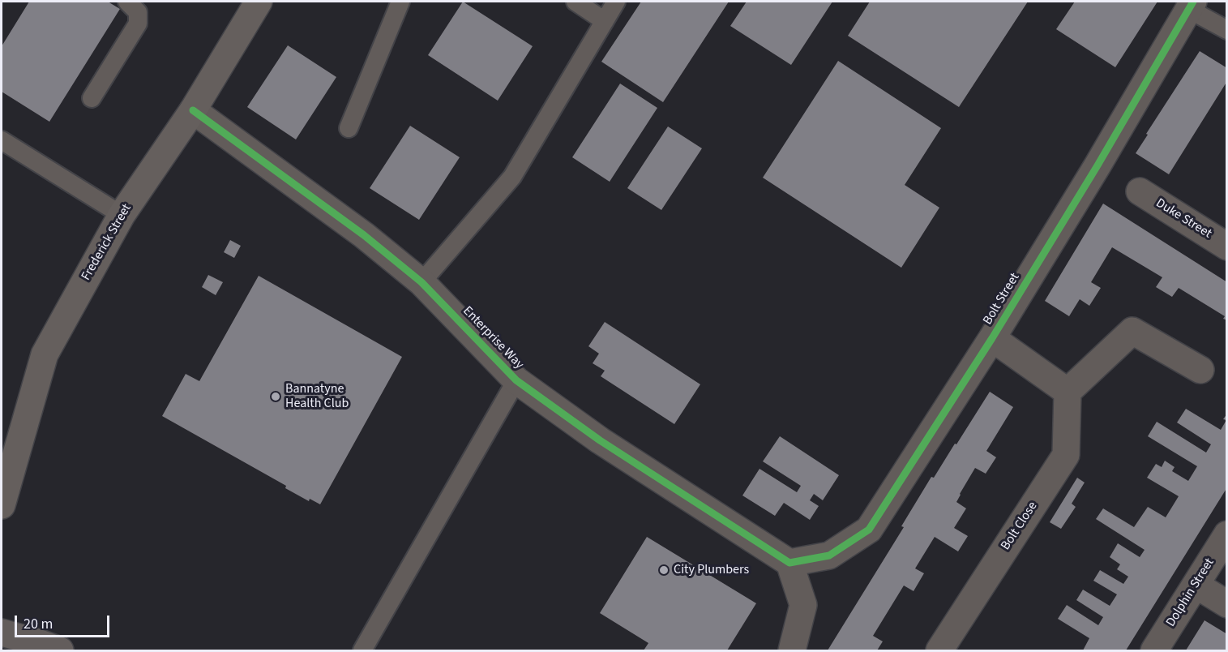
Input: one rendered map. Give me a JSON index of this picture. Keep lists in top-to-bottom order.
{
  "streets": {
    "street": [
      "Duke Street",
      "Frederick Street",
      "Bolt Street",
      "Enterprise Way",
      "Bolt Close",
      "Dolphin Street"
    ]
  },
  "crossings": [
    ["Frederick Street", "Enterprise Way"],
    ["Bolt Street", "Enterprise Way"]
  ],
  "places": ["Bannatyne Health Club", "City Plumbers"],
  "scale_bar": "20 m"
}
